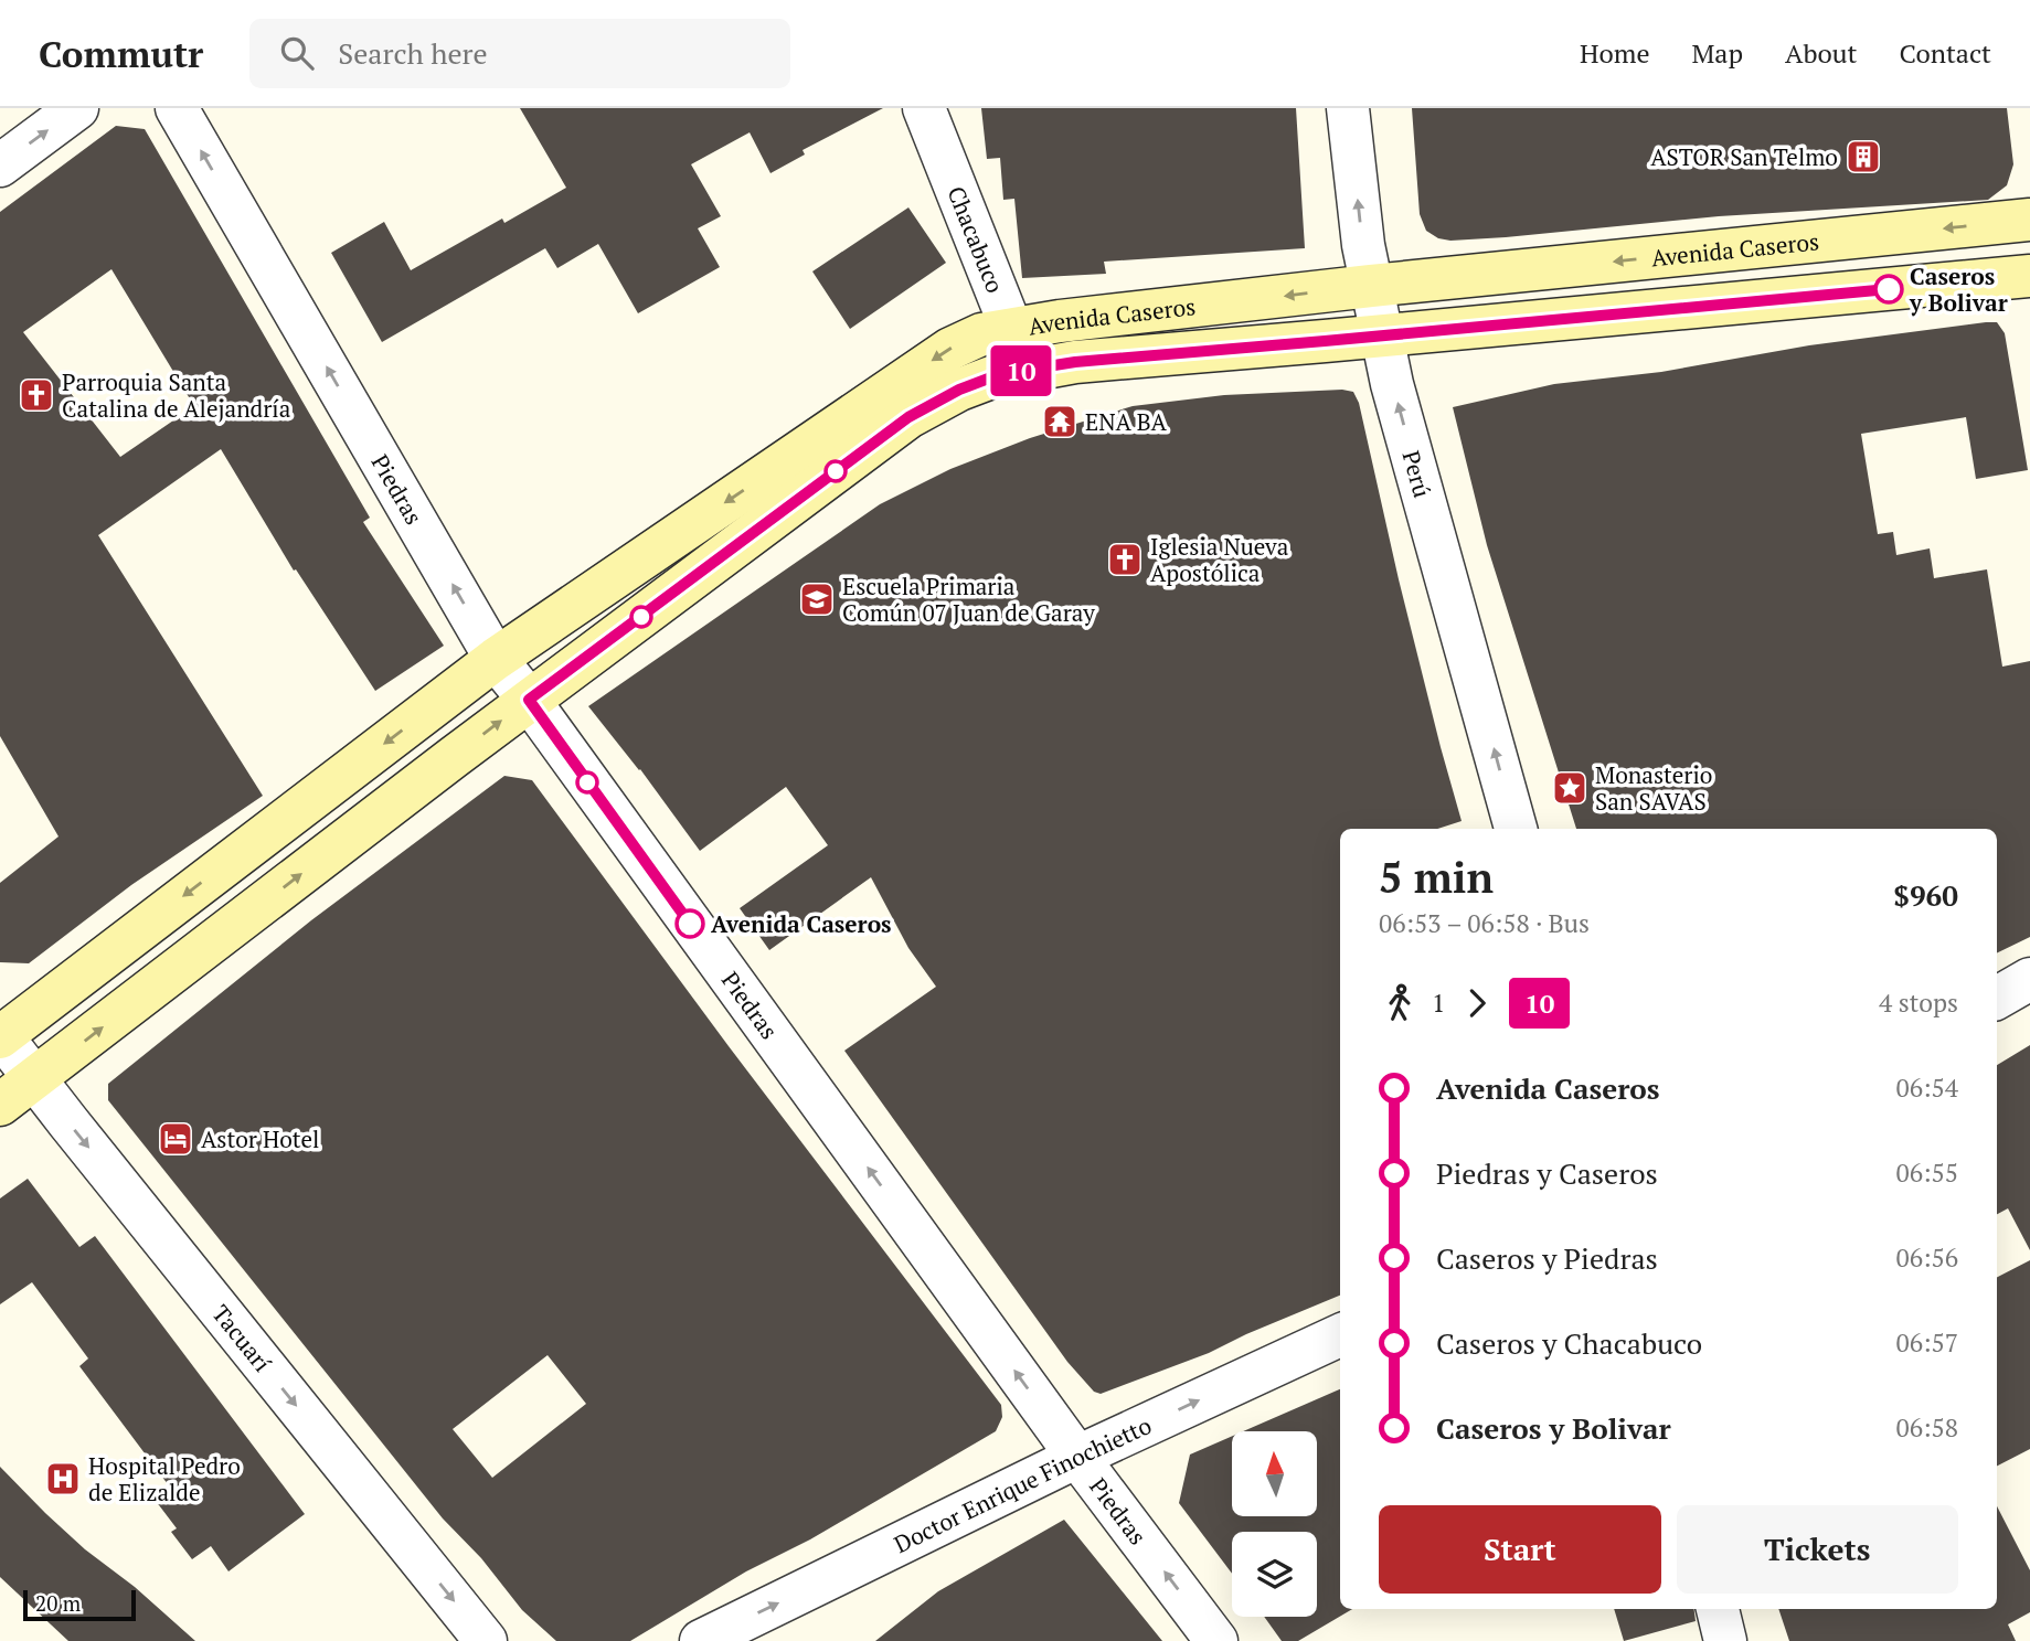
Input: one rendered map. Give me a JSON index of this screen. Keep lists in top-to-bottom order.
{
  "streets": {
    "main road": ["Avenida Caseros"],
    "street": [
      "Chacabuco",
      "Perú",
      "Piedras",
      "Tacuarí",
      "Doctor Enrique Finochietto"
    ]
  },
  "crossings": [
    ["Chacabuco", "Avenida Caseros"],
    ["Avenida Caseros", "Perú"],
    ["Avenida Caseros", "Piedras"],
    ["Avenida Caseros", "Tacuarí"],
    ["Piedras", "Doctor Enrique Finochietto"]
  ],
  "one_way": [
    "Perú",
    "Piedras",
    "Tacuarí",
    "Doctor Enrique Finochietto"
  ],
  "places": {
    "building": ["ASTOR San Telmo"],
    "other": ["Caseros y Bolivar", "Avenida Caseros"],
    "church": ["Parroquia Santa Catalina de Alejandría", "Iglesia Nueva Apostólica"],
    "temple": ["ENA BA"],
    "school or university": ["Escuela Primaria Común 07 Juan de Garay"],
    "place": ["Monasterio San SAVAS"],
    "hotel": ["Astor Hotel"],
    "hospital": ["Hospital Pedro de Elizalde"]
  },
  "lines": ["bus line 10"],
  "scale_bar": "20 m",
  "north": "top",
  "page": {
    "header": "Commutr",
    "search": "Search here",
    "nav": [
      "Home",
      "Map",
      "About",
      "Contact"
    ],
    "on_map": "10",
    "heading": ["5 min", "06:53 – 06:58 · Bus", "$960"],
    "legs": ["1", "10", "4 stops"],
    "list": [
      {
        "name": "Avenida Caseros",
        "value": "06:54"
      },
      {
        "name": "Piedras y Caseros",
        "value": "06:55"
      },
      {
        "name": "Caseros y Piedras",
        "value": "06:56"
      },
      {
        "name": "Caseros y Chacabuco",
        "value": "06:57"
      },
      {
        "name": "Caseros y Bolivar",
        "value": "06:58"
      }
    ],
    "buttons": ["Start", "Tickets"],
    "scale": "20 m"
  }
}
